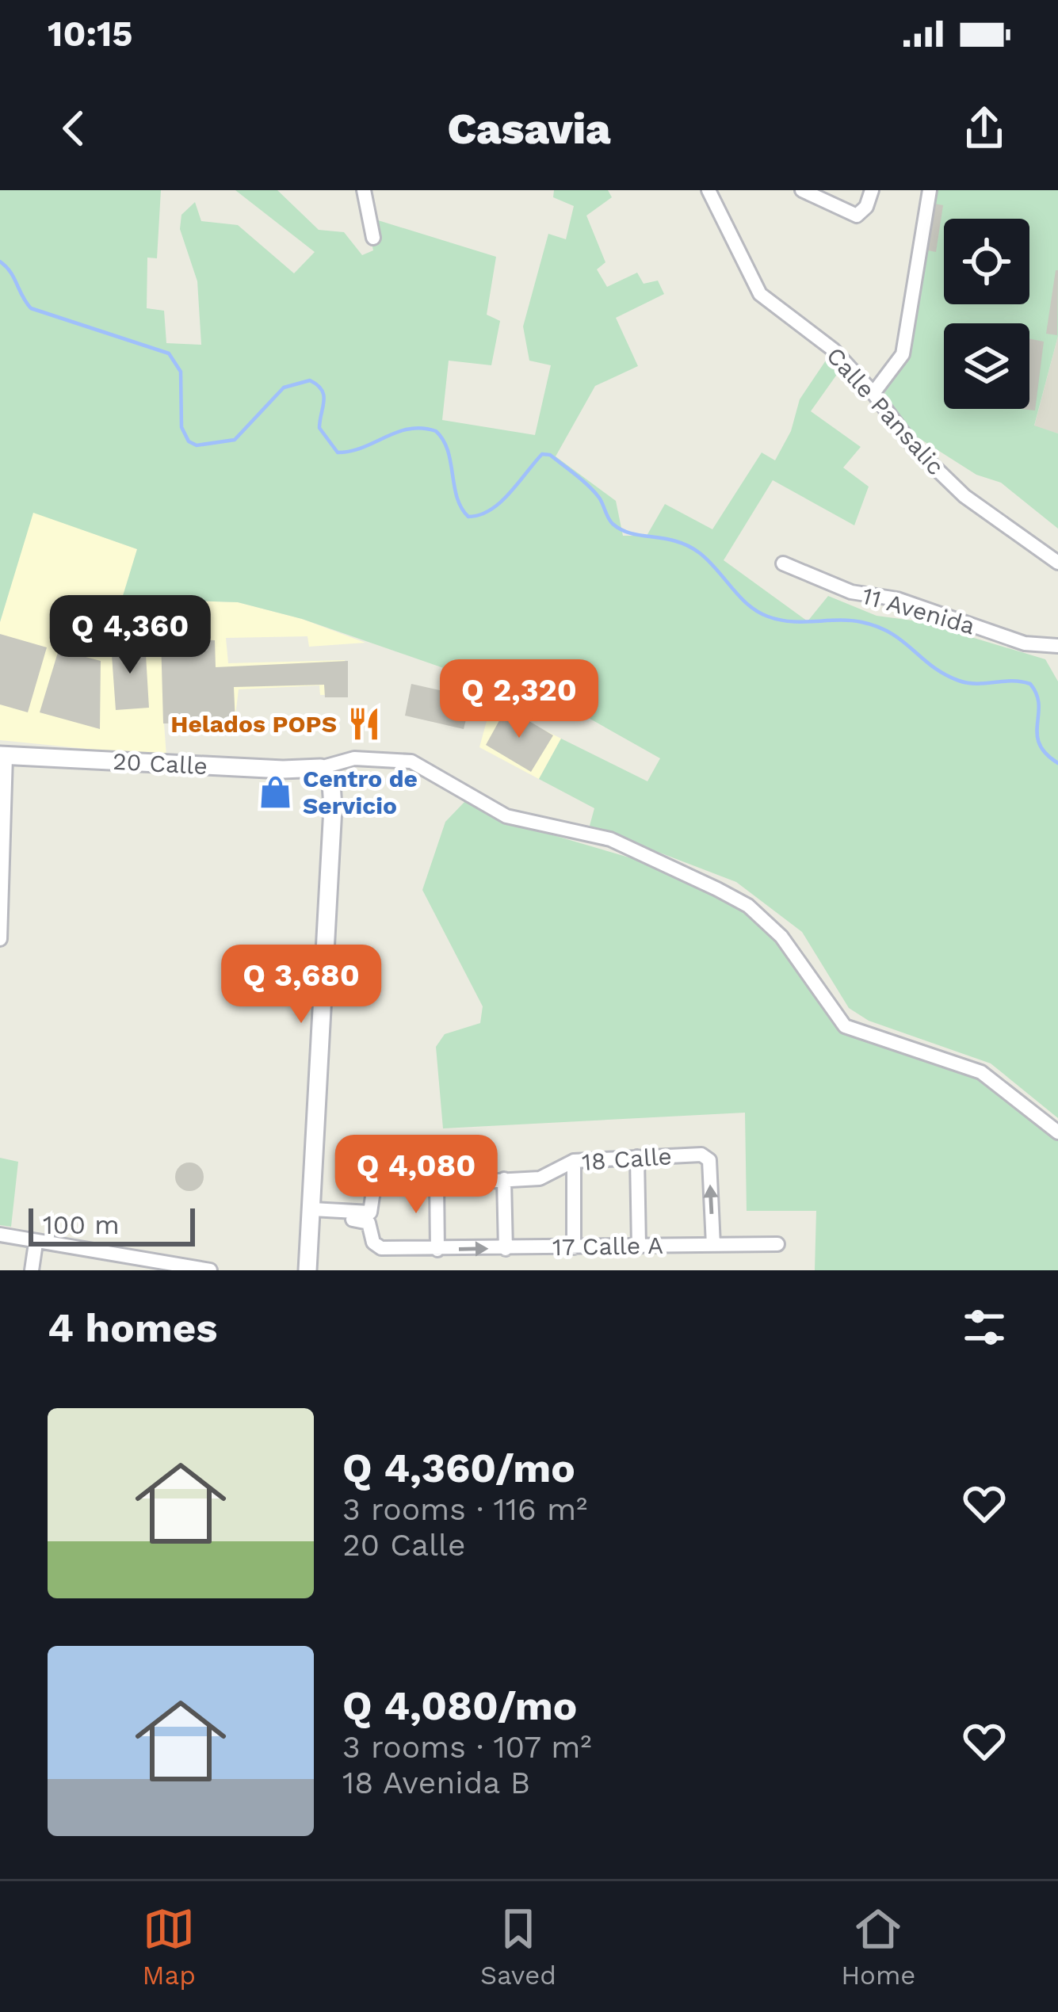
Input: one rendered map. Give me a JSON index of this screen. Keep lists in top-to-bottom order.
{
  "streets": {
    "street": [
      "Calle Pansalic",
      "11 Avenida",
      "20 Calle",
      "18 Calle",
      "17 Calle A"
    ]
  },
  "crossings": [
    ["18 Calle", "17 Calle A"]
  ],
  "places": {
    "restaurant": ["Helados POPS"],
    "shop": ["Centro de Servicio"]
  },
  "scale_bar": "100 m",
  "page": {
    "status": "10:15",
    "header": "Casavia",
    "price": [
      "Q 4,360",
      "Q 2,320",
      "Q 3,680",
      "Q 4,080"
    ],
    "scale": "100 m",
    "heading": "4 homes",
    "list": [
      {
        "name": "Q 4,360/mo",
        "note": "3 rooms · 116 m² · 20 Calle"
      },
      {
        "name": "Q 4,080/mo",
        "note": "3 rooms · 107 m² · 18 Avenida B"
      }
    ],
    "tabs": ["Map", "Saved", "Home"]
  }
}
